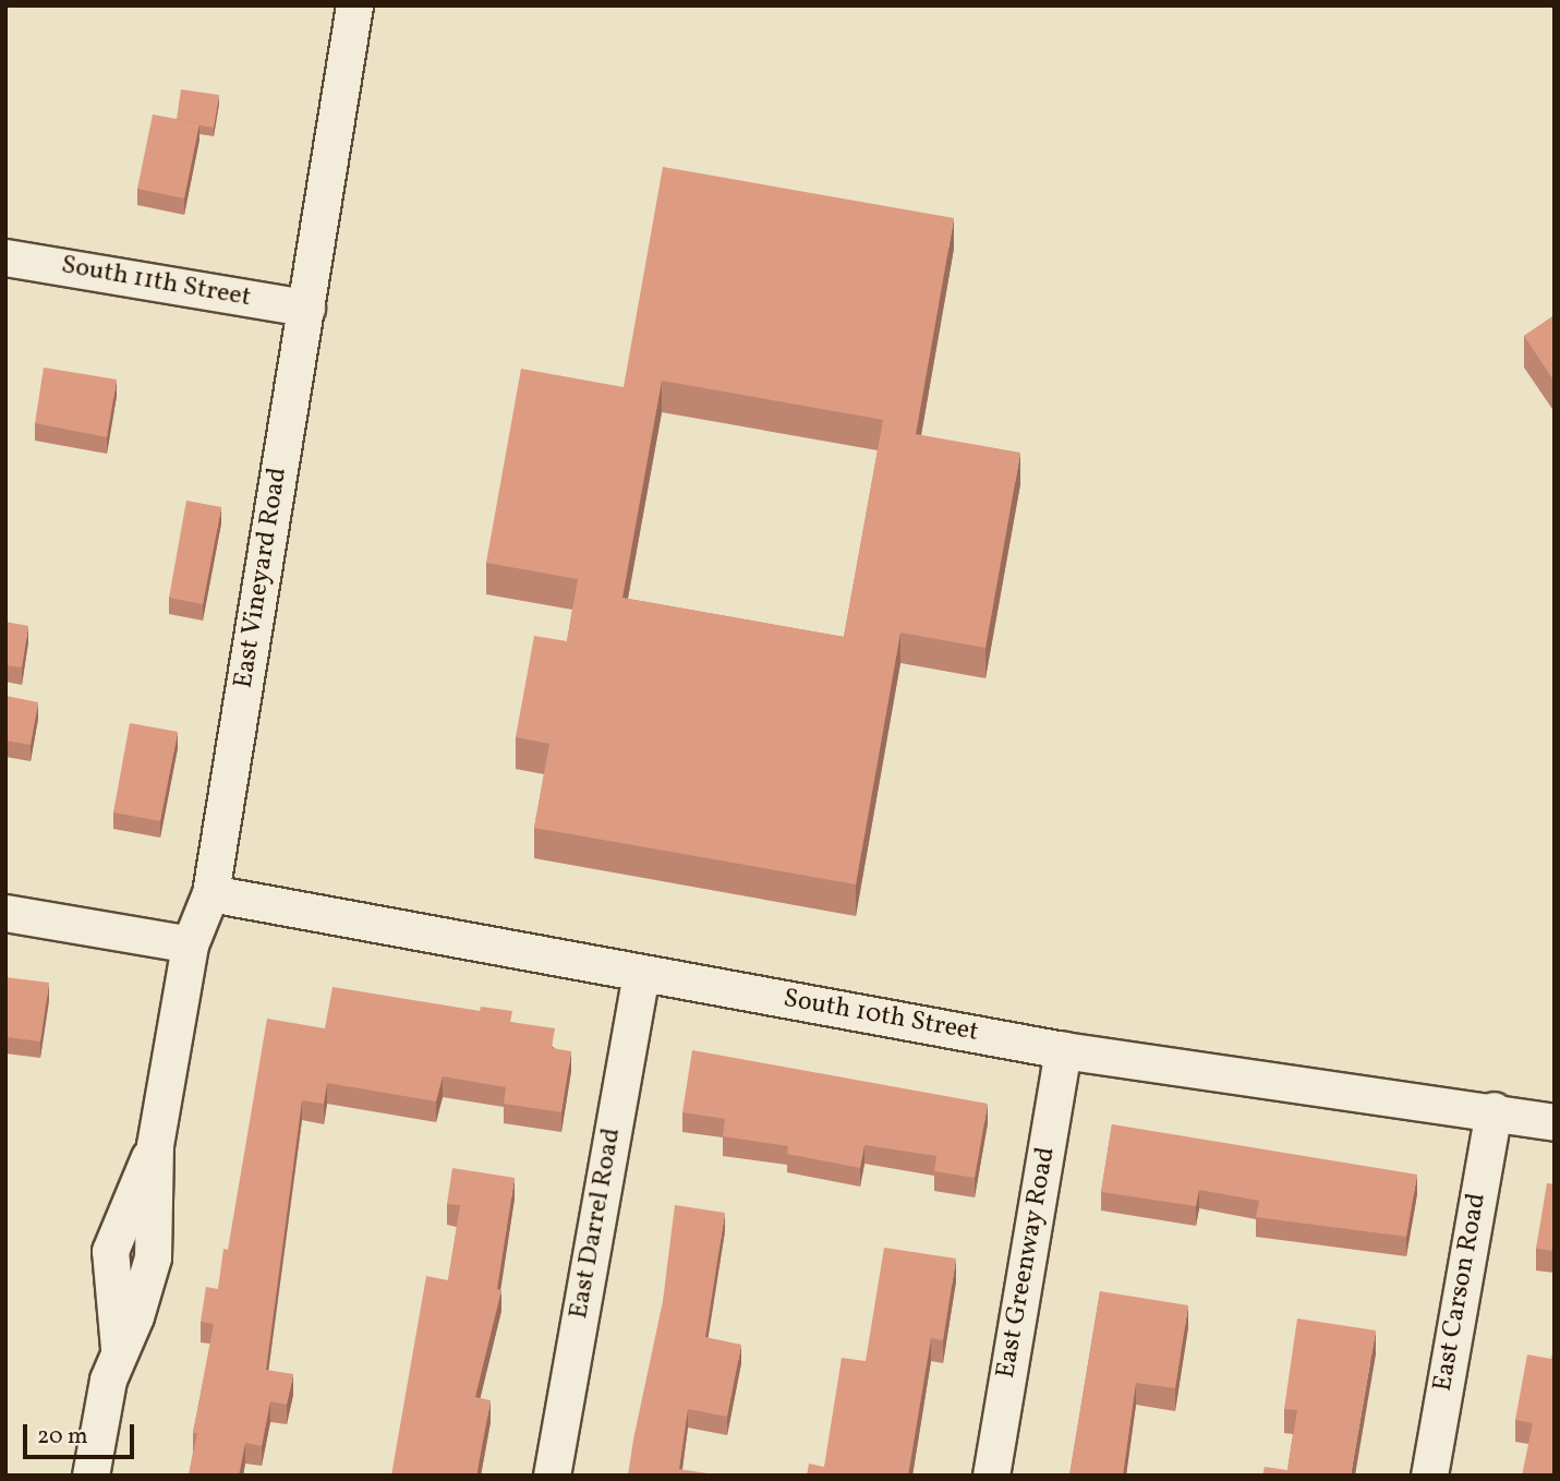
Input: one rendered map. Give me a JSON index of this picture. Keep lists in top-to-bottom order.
{
  "streets": {
    "street": [
      "South 11th Street",
      "East Vineyard Road",
      "South 10th Street",
      "East Darrel Road",
      "East Greenway Road",
      "East Carson Road"
    ]
  },
  "crossings": [
    ["South 11th Street", "East Vineyard Road"],
    ["East Vineyard Road", "South 10th Street"],
    ["South 10th Street", "East Darrel Road"],
    ["South 10th Street", "East Greenway Road"],
    ["South 10th Street", "East Carson Road"]
  ],
  "scale_bar": "20 m"
}
